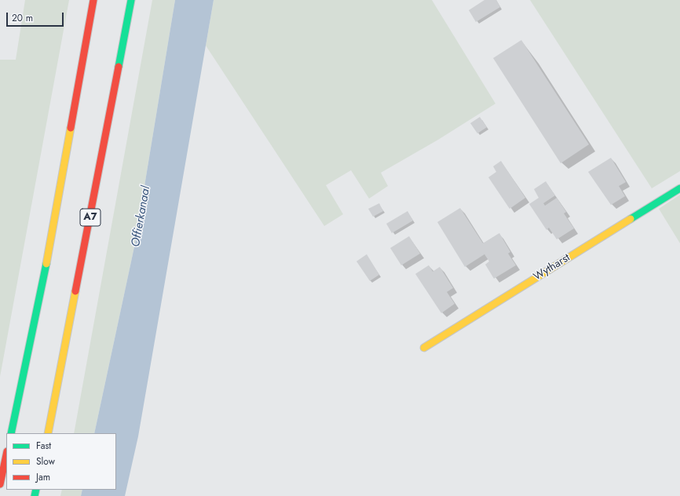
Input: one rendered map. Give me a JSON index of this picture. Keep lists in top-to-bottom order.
{
  "streets": {
    "main road": ["A7", "Wytharst"]
  },
  "water": ["Offierkanaal"],
  "legend": ["Fast", "Slow", "Jam"],
  "scale_bar": "20 m"
}
